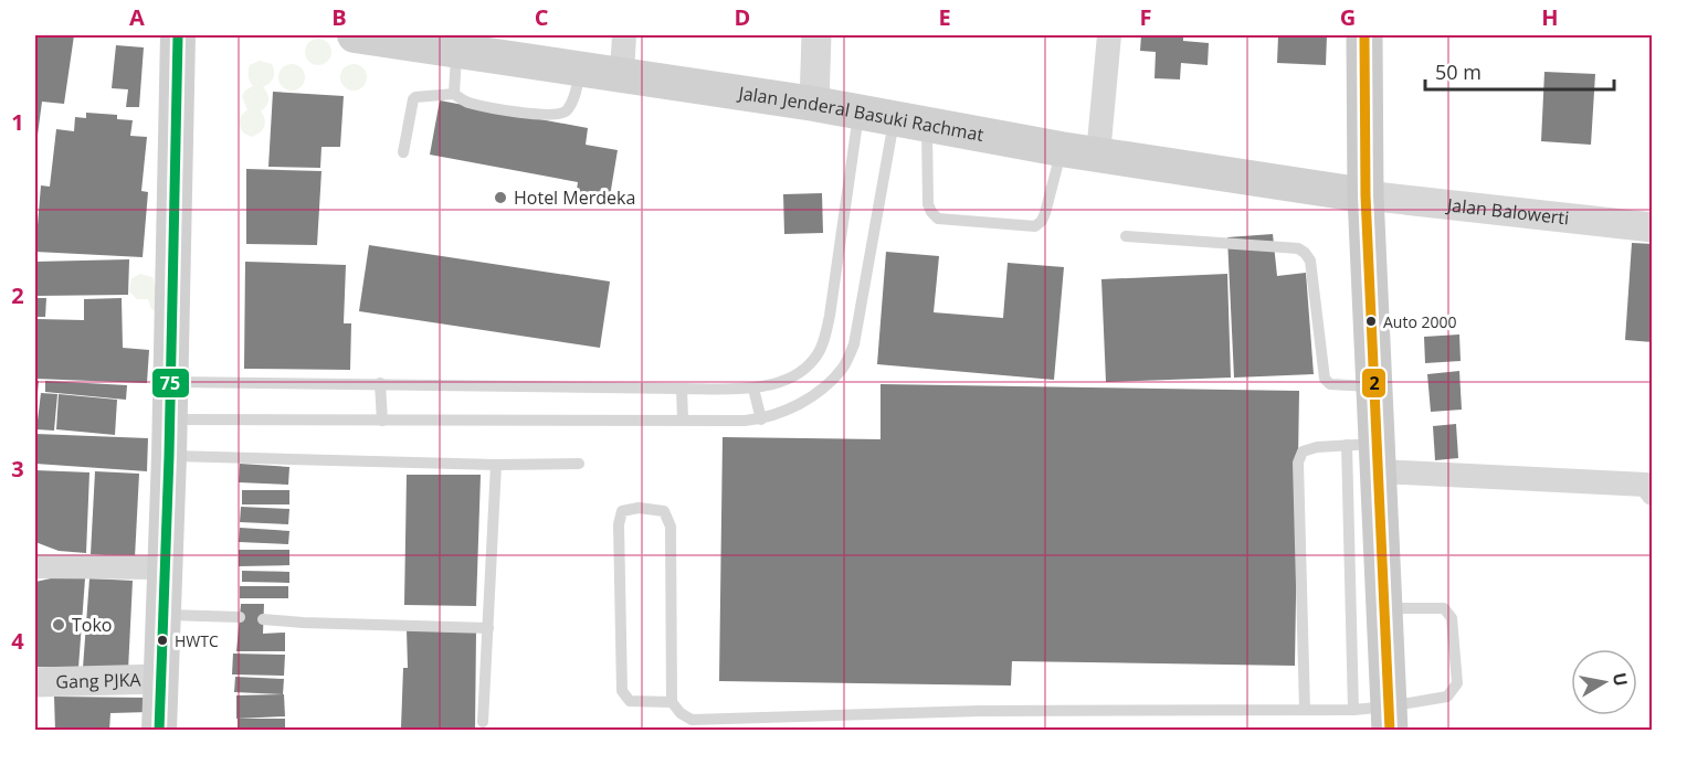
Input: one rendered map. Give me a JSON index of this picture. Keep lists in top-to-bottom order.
{
  "streets": {
    "main road": ["Jalan Jenderal Basuki Rachmat"],
    "street": ["Jalan Balowerti", "Gang PJKA"]
  },
  "crossings": [
    ["Jalan Jenderal Basuki Rachmat", "Jalan Balowerti"]
  ],
  "places": [
    "Hotel Merdeka",
    "Auto 2000",
    "Toko",
    "HWTC"
  ],
  "lines": ["transit line 2", "transit line 75"],
  "scale_bar": "50 m",
  "north": "right",
  "grid": {
    "columns": [
      "A",
      "B",
      "C",
      "D",
      "E",
      "F",
      "G",
      "H"
    ],
    "rows": [
      "1",
      "2",
      "3",
      "4"
    ]
  }
}
